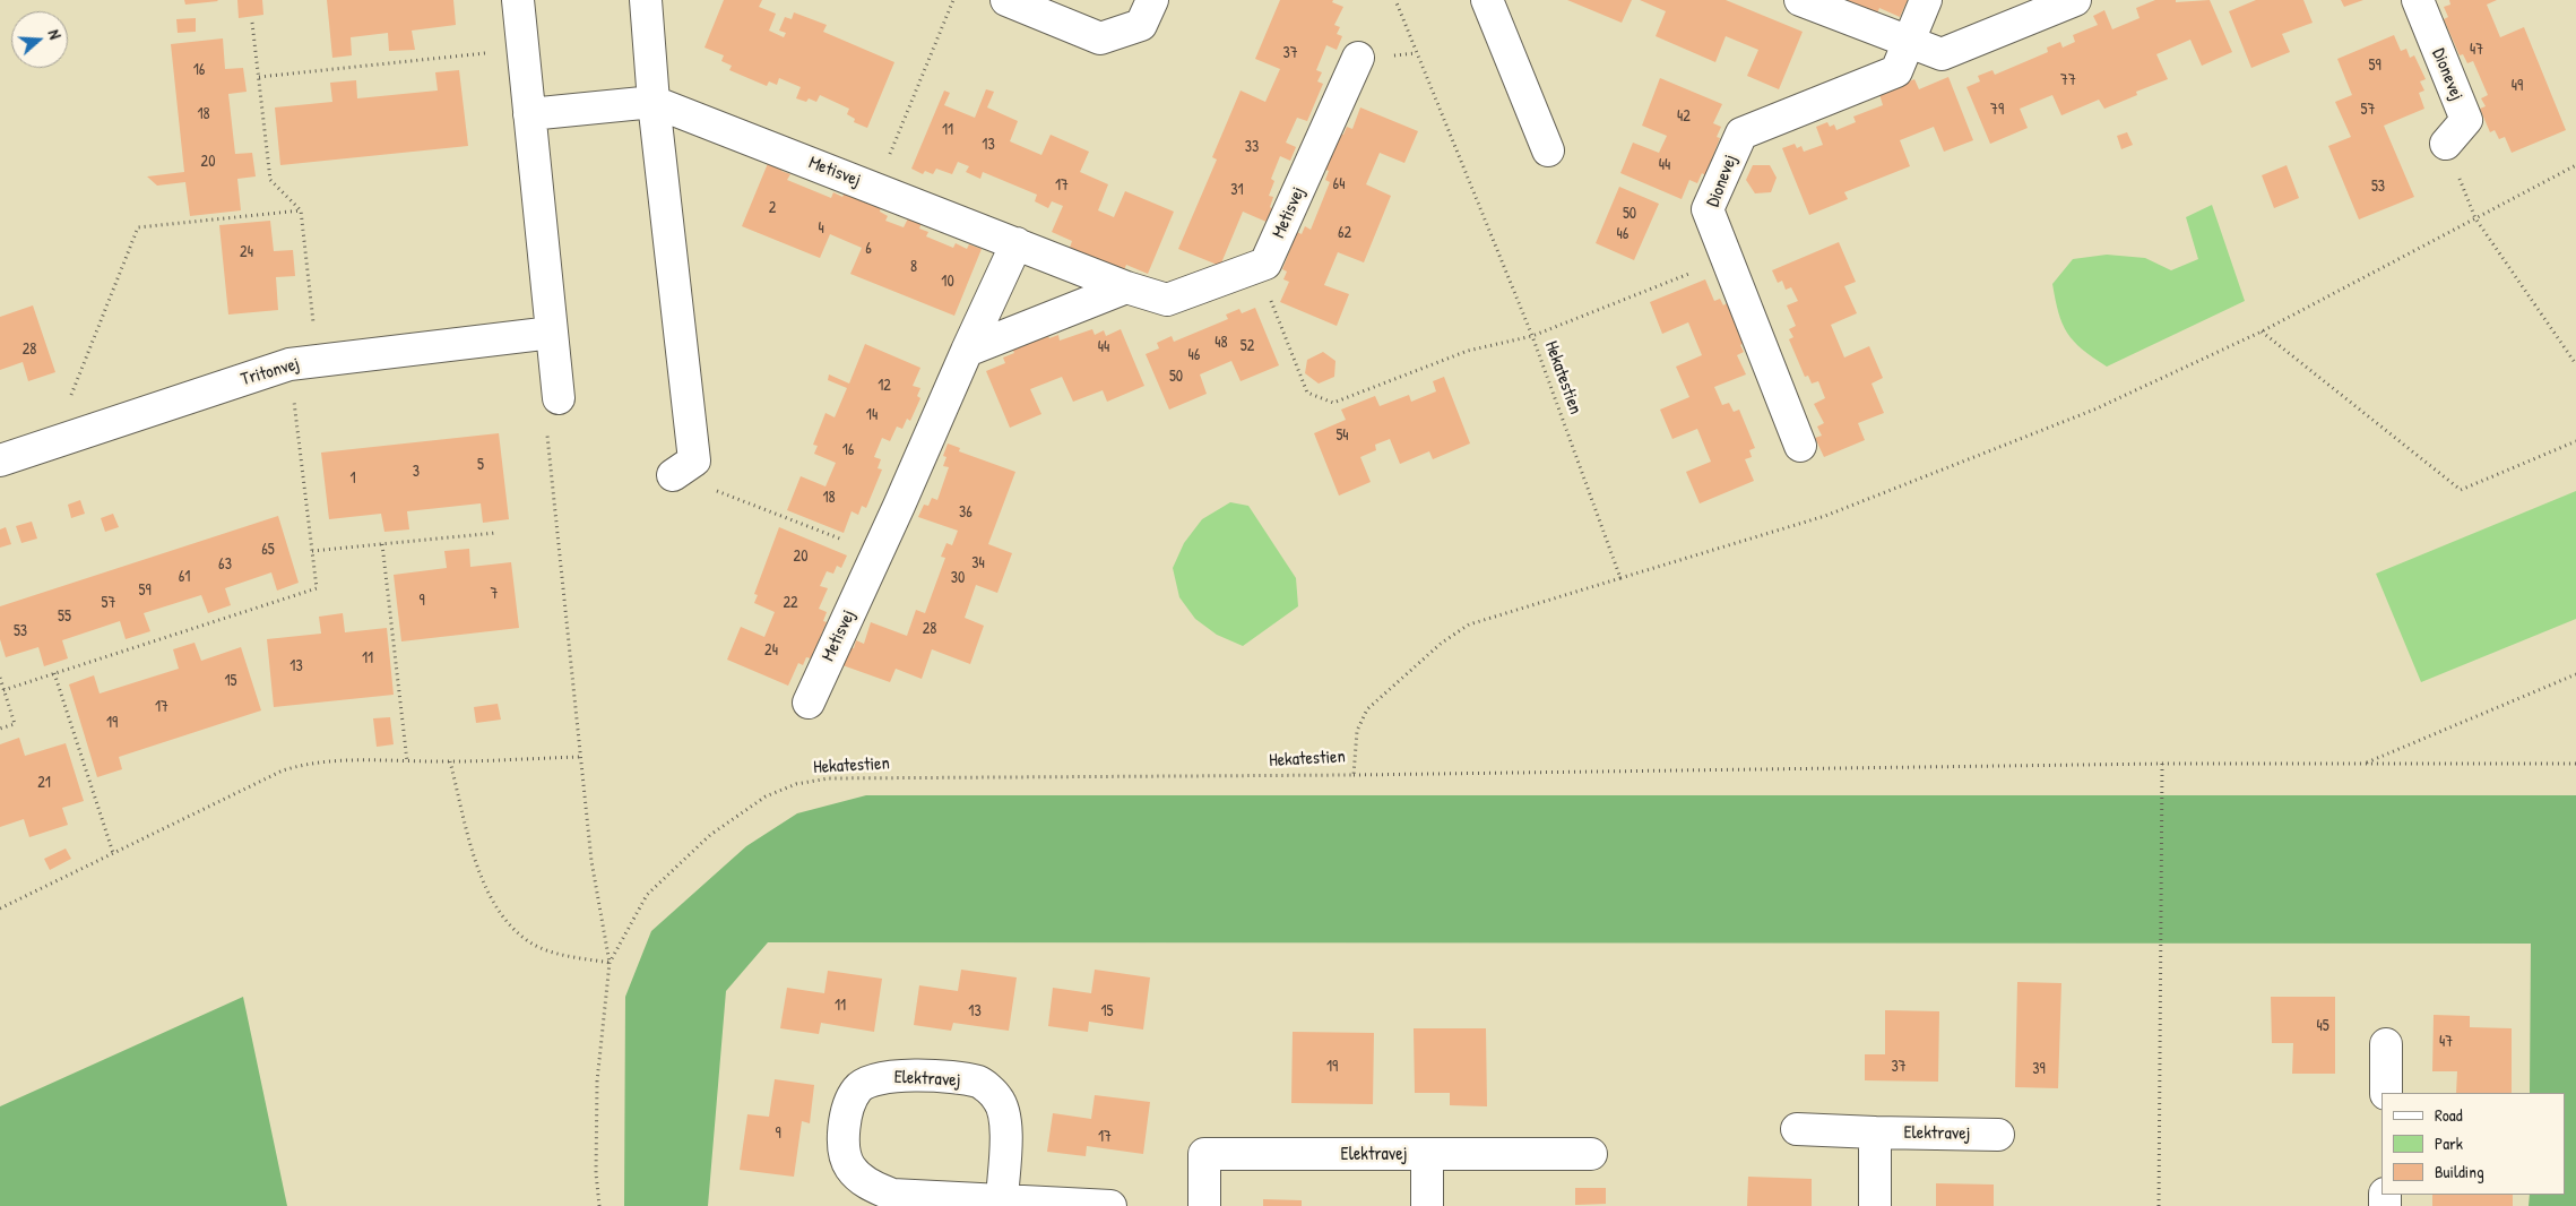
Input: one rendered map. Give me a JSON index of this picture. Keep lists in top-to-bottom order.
{
  "streets": {
    "street": [
      "Dionevej",
      "Metisvej",
      "Tritonvej",
      "Elektravej"
    ],
    "path": ["Hekatestien"]
  },
  "house_numbers": [
    "47",
    "37",
    "59",
    "16",
    "77",
    "49",
    "79",
    "57",
    "18",
    "42",
    "11",
    "13",
    "33",
    "20",
    "44",
    "64",
    "17",
    "53",
    "31",
    "2",
    "50",
    "4",
    "62",
    "46",
    "6",
    "24",
    "8",
    "10",
    "48",
    "52",
    "44",
    "28",
    "46",
    "50",
    "12",
    "14",
    "54",
    "16",
    "5",
    "3",
    "1",
    "18",
    "36",
    "65",
    "20",
    "34",
    "63",
    "61",
    "30",
    "59",
    "7",
    "9",
    "57",
    "22",
    "55",
    "28",
    "53",
    "24",
    "11",
    "13",
    "15",
    "17",
    "19",
    "21",
    "11",
    "13",
    "15",
    "45",
    "47",
    "19",
    "37",
    "39",
    "9",
    "17"
  ],
  "legend": ["Road", "Park", "Building"],
  "north": "right"
}
